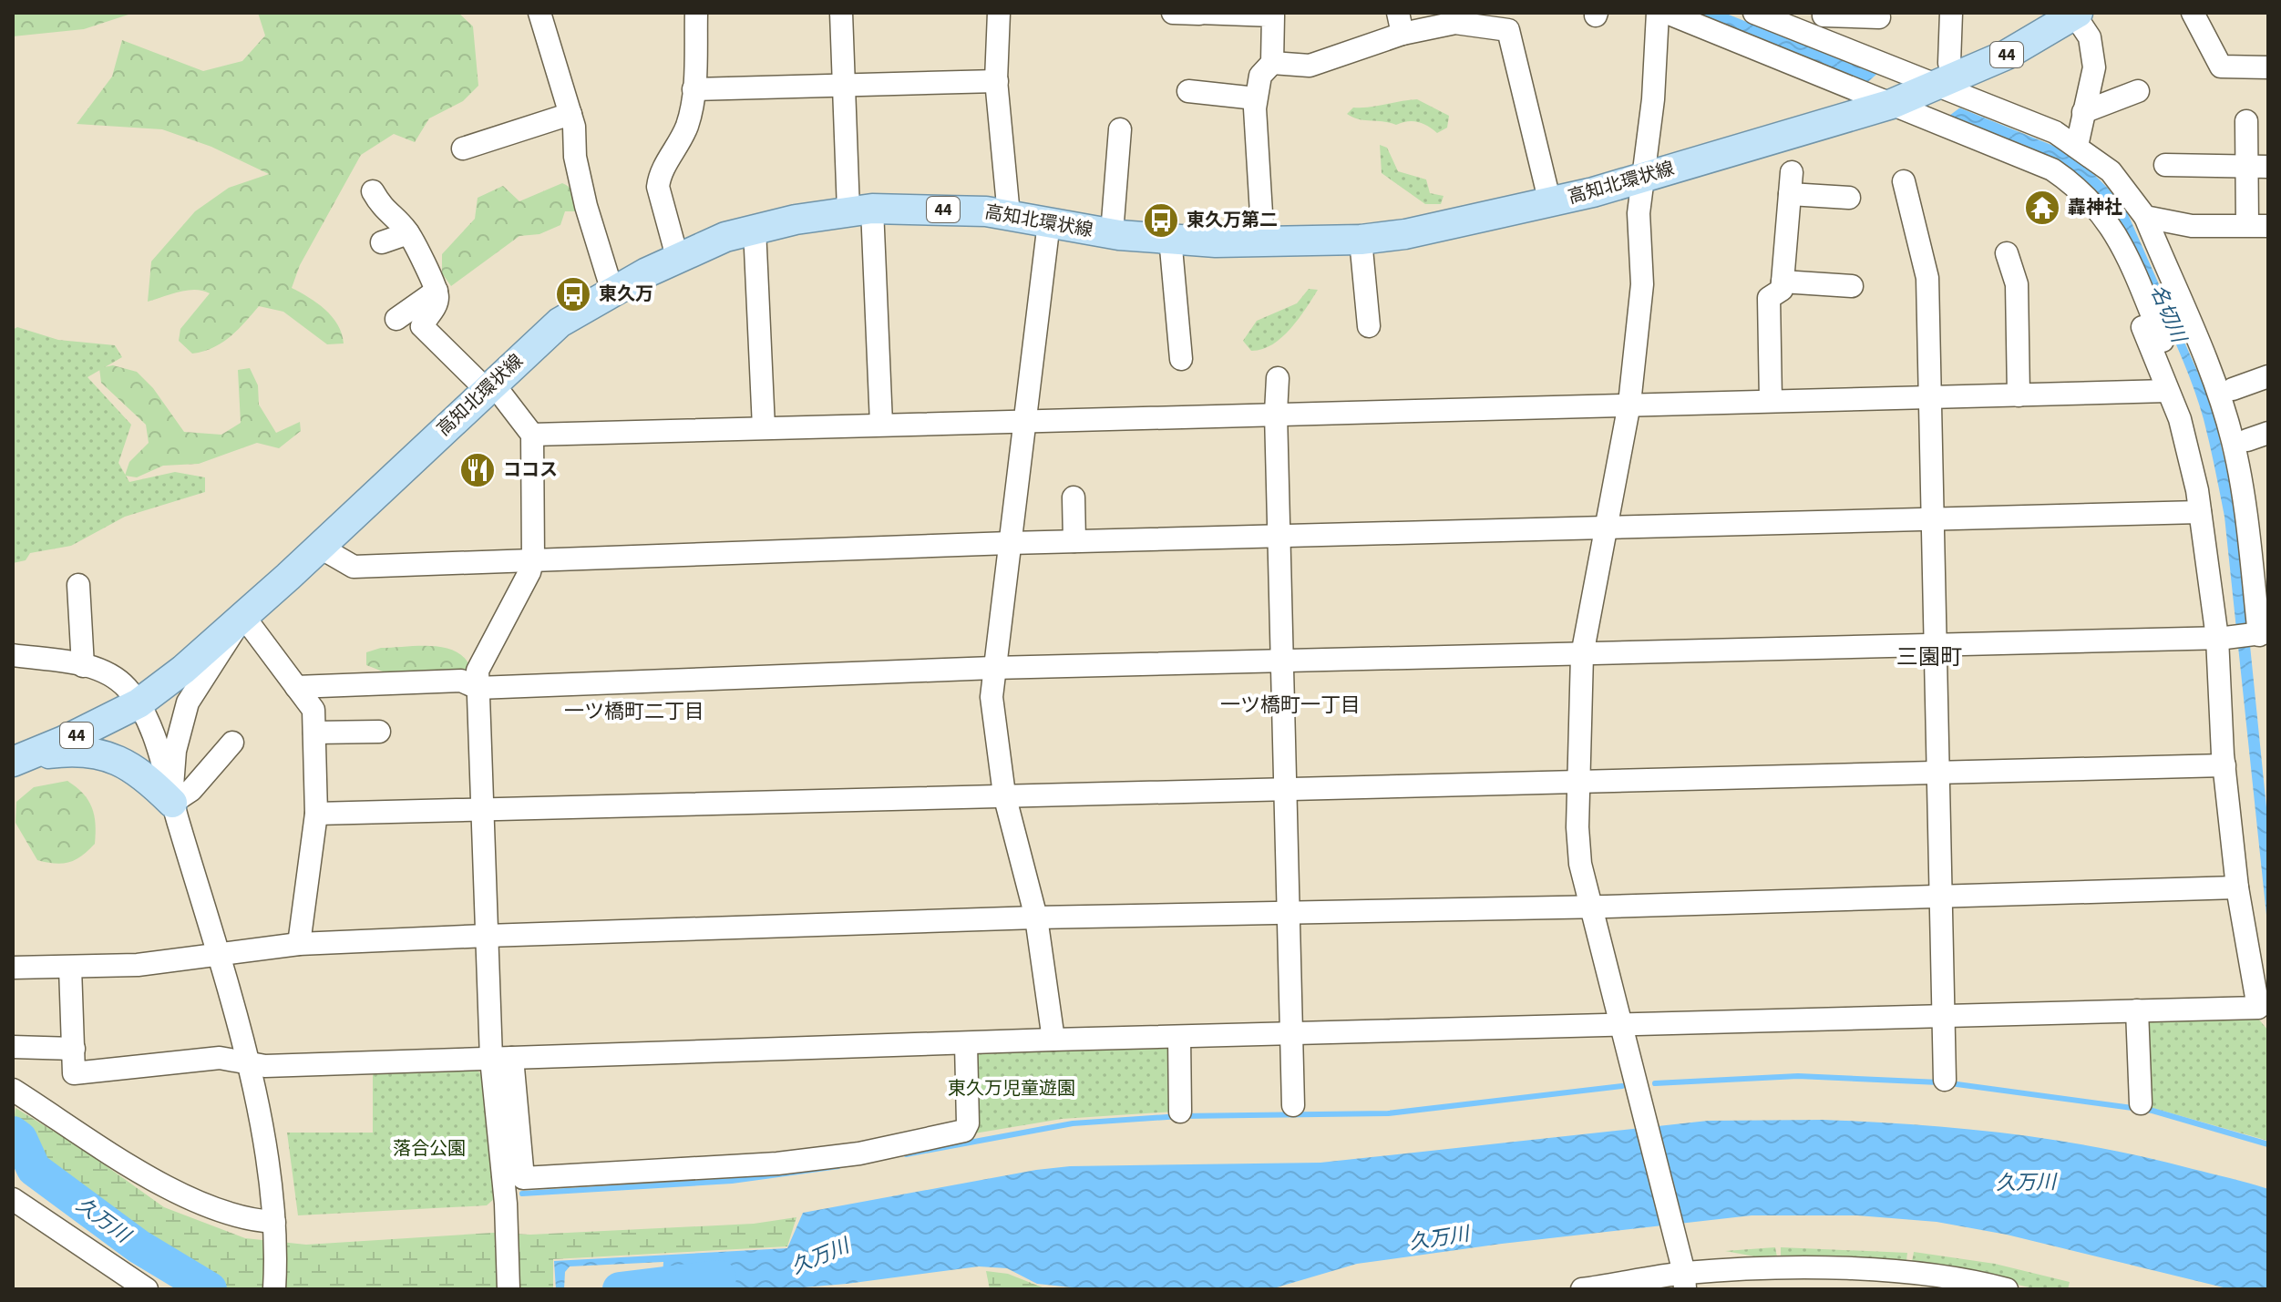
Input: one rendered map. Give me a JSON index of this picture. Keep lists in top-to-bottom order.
{
  "streets": {
    "main road": ["44", "高知北環状線"]
  },
  "districts": ["三園町", "一ツ橋町一丁目", "一ツ橋町二丁目"],
  "water": ["名切川", "久万川"],
  "parks": ["東久万児童遊園", "落合公園"],
  "places": {
    "temple": ["轟神社"],
    "bus stop": ["東久万第二", "東久万"],
    "restaurant": ["ココス"]
  }
}
